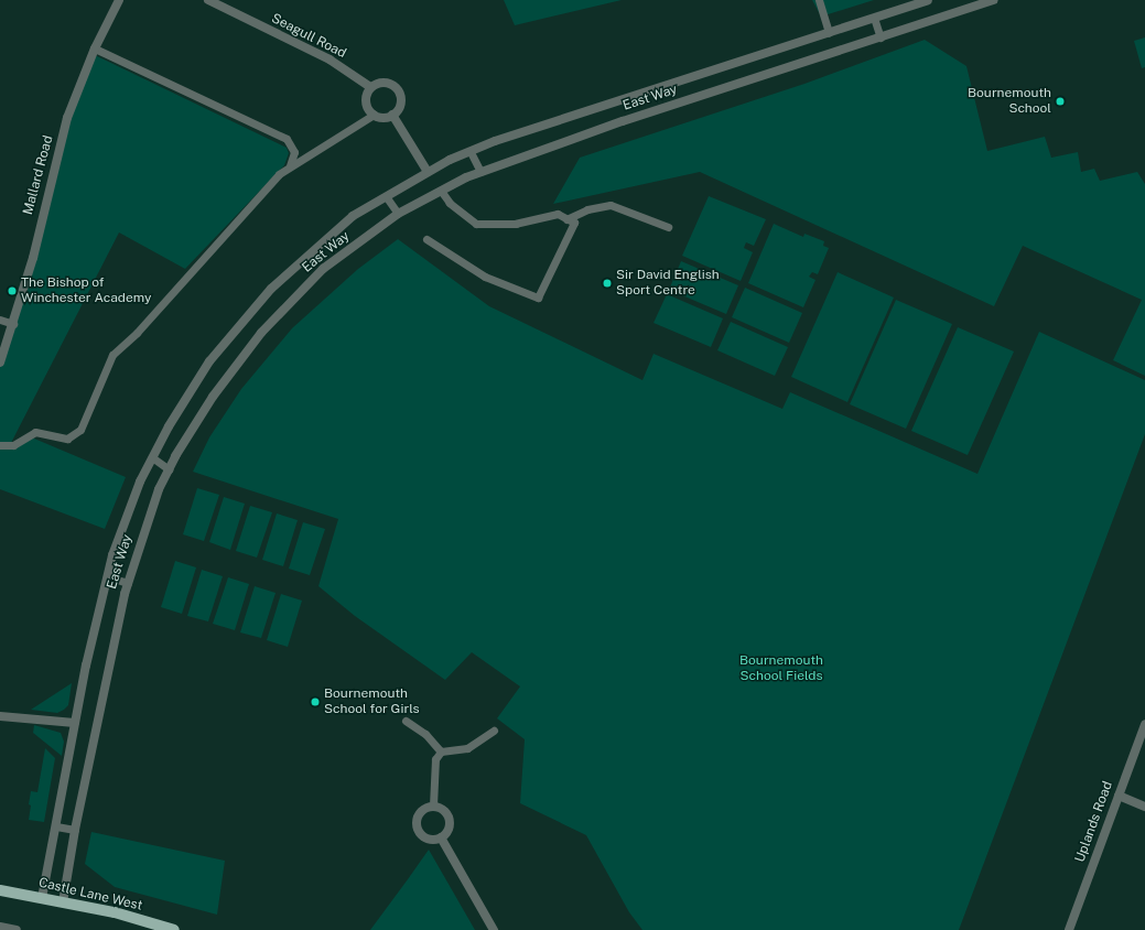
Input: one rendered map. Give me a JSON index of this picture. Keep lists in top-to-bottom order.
{
  "streets": {
    "main road": ["Castle Lane West"],
    "street": [
      "Seagull Road",
      "East Way",
      "Mallard Road",
      "Uplands Road"
    ]
  },
  "crossings": [
    ["East Way", "Castle Lane West"]
  ],
  "parks": ["Bournemouth School Fields"],
  "places": [
    "Bournemouth School",
    "Sir David English Sport Centre",
    "The Bishop of Winchester Academy",
    "Bournemouth School for Girls"
  ]
}
